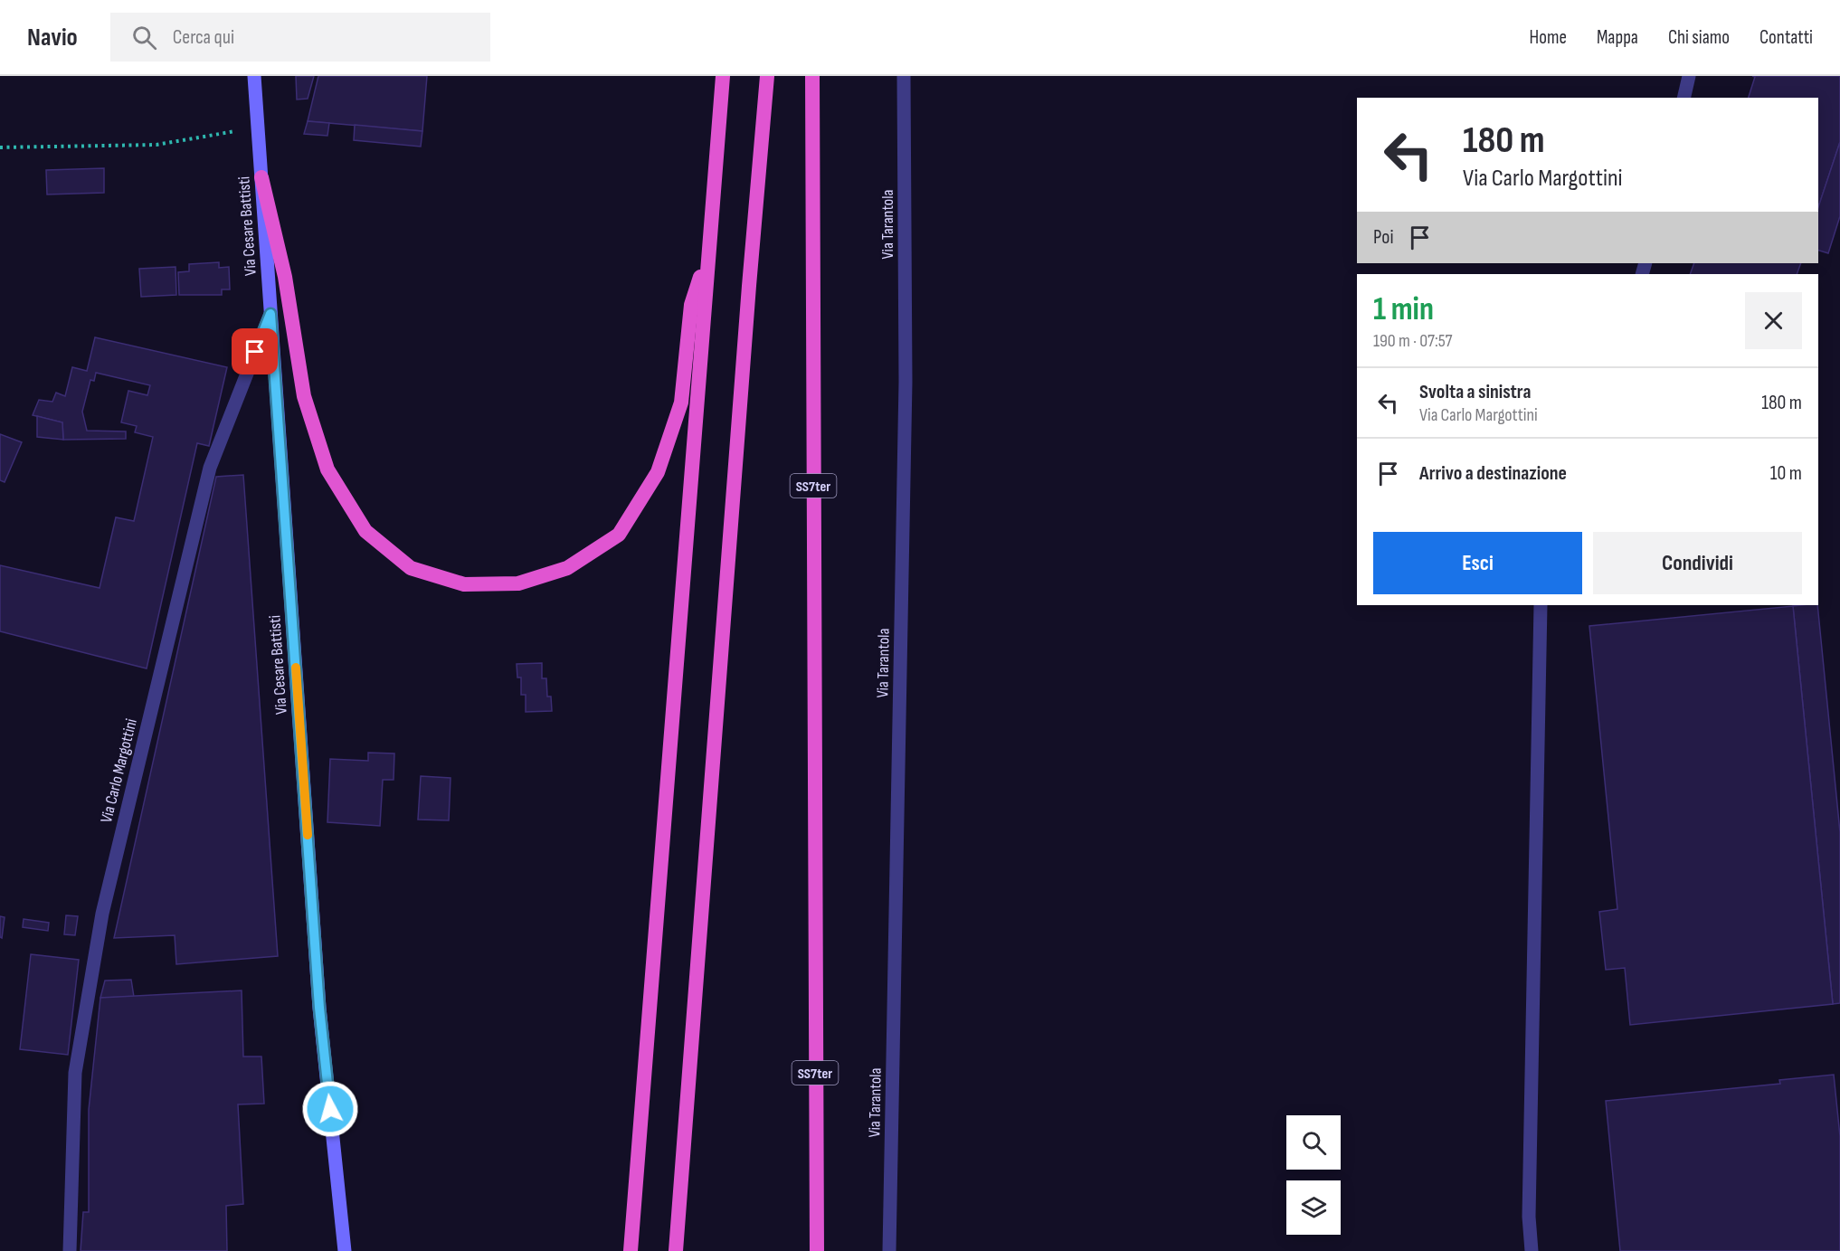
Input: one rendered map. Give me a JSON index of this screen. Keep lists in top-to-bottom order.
{
  "streets": {
    "highway": ["SS7ter"],
    "main road": ["Via Cesare Battisti"],
    "street": ["Via Tarantola", "Via Carlo Margottini"]
  },
  "crossings": [
    ["Via Cesare Battisti", "Via Carlo Margottini"]
  ],
  "page": {
    "header": "Navio",
    "search": "Cerca qui",
    "nav": [
      "Home",
      "Mappa",
      "Chi siamo",
      "Contatti"
    ],
    "turn": ["180 m", "Via Carlo Margottini"],
    "then": "Poi",
    "heading": ["1 min", "190 m · 07:57"],
    "list": [
      {
        "name": "Svolta a sinistra",
        "note": "Via Carlo Margottini",
        "value": "180 m"
      },
      {
        "name": "Arrivo a destinazione",
        "value": "10 m"
      }
    ],
    "buttons": ["Esci", "Condividi"]
  }
}
